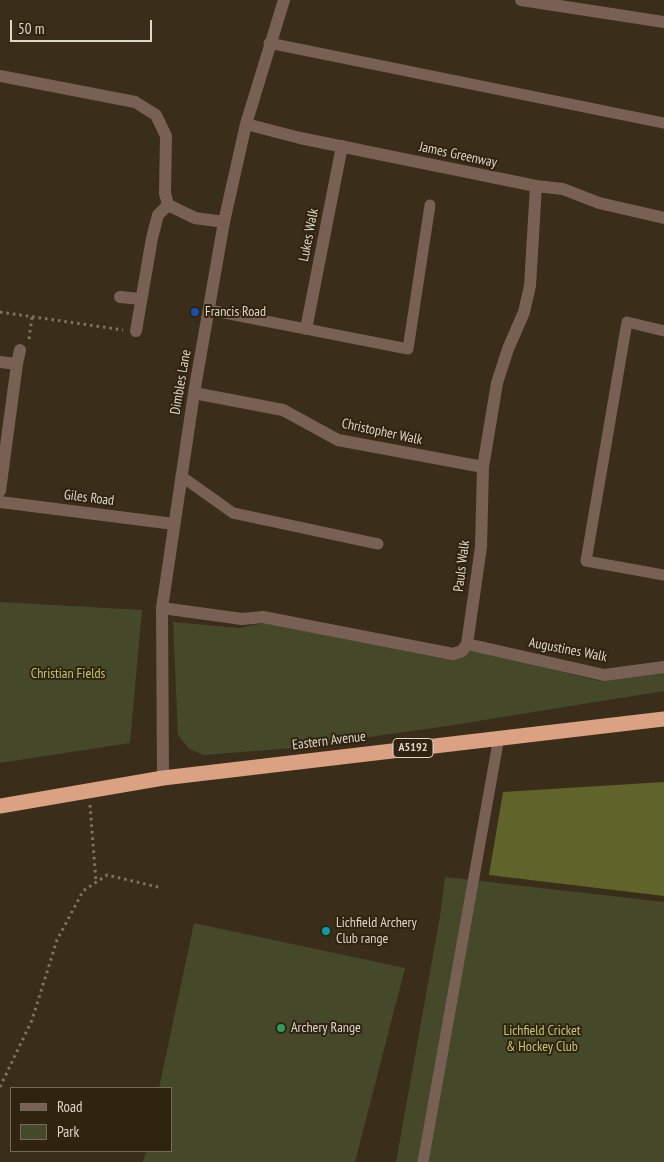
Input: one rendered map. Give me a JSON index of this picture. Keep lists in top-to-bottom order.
{
  "streets": {
    "highway": ["Eastern Avenue", "A5192"],
    "street": [
      "James Greenway",
      "Lukes Walk",
      "Dimbles Lane",
      "Christopher Walk",
      "Giles Road",
      "Pauls Walk",
      "Augustines Walk"
    ]
  },
  "crossings": [
    ["James Greenway", "Lukes Walk"],
    ["James Greenway", "Dimbles Lane"],
    ["James Greenway", "Pauls Walk"],
    ["Dimbles Lane", "Christopher Walk"],
    ["Dimbles Lane", "Giles Road"],
    ["Dimbles Lane", "Eastern Avenue"],
    ["Christopher Walk", "Pauls Walk"],
    ["Pauls Walk", "Augustines Walk"]
  ],
  "parks": ["Christian Fields", "Lichfield Cricket & Hockey Club"],
  "places": ["Francis Road", "Lichfield Archery Club range", "Archery Range"],
  "legend": ["Road", "Park"],
  "scale_bar": "50 m"
}
